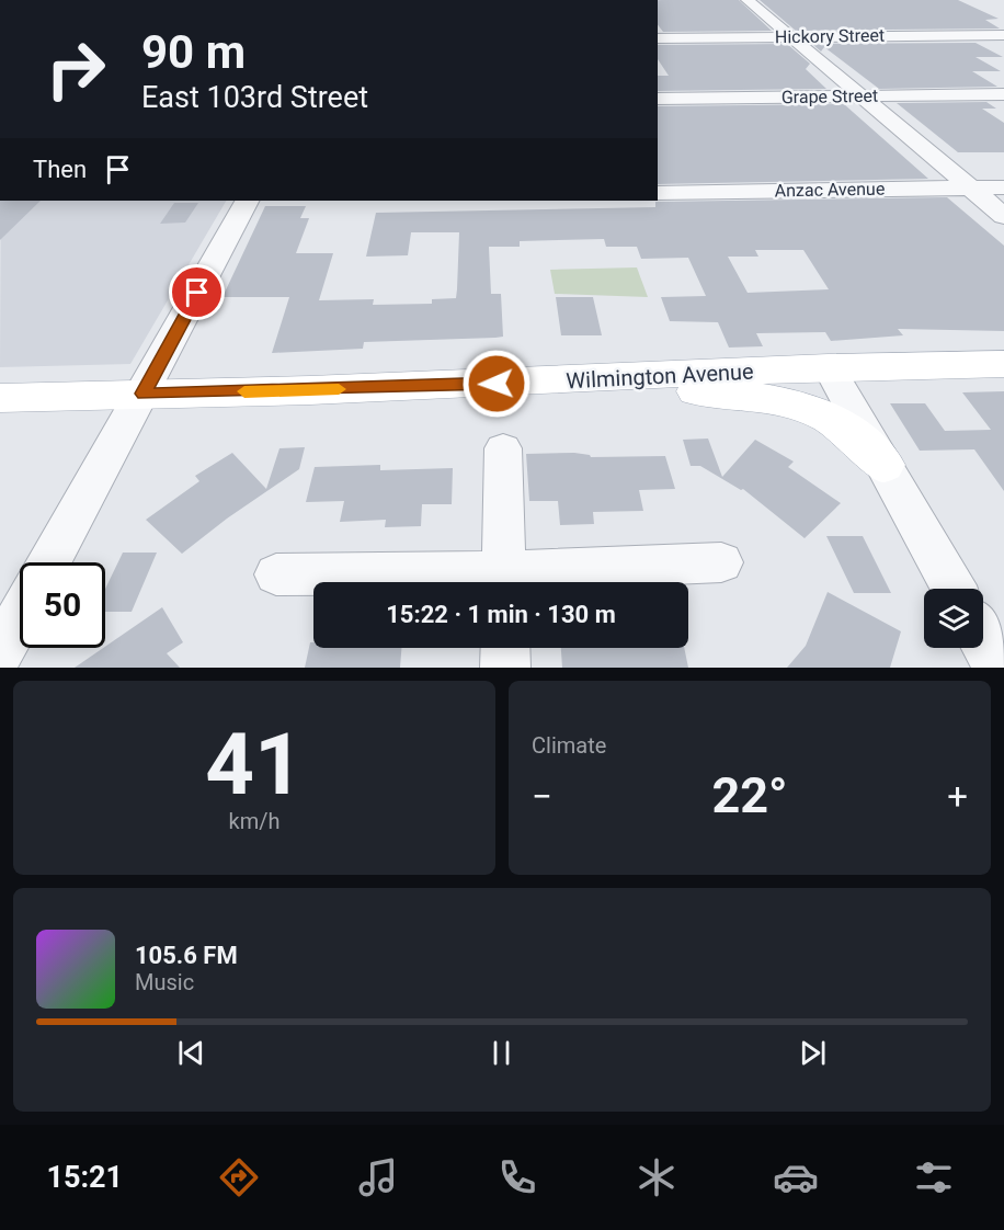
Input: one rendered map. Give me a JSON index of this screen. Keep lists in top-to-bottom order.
{
  "streets": {
    "main road": ["Wilmington Avenue"],
    "street": ["Hickory Street", "Grape Street", "Anzac Avenue"]
  },
  "page": {
    "turn": ["90 m", "East 103rd Street"],
    "then": "Then",
    "limit": "50",
    "trip": "15:22 · 1 min · 130 m",
    "tile": [
      ["41", "km/h"],
      "Climate"
    ],
    "heat": ["−", "22°", "+"],
    "song": ["105.6 FM", "Music"],
    "tabs": "15:21"
  }
}
